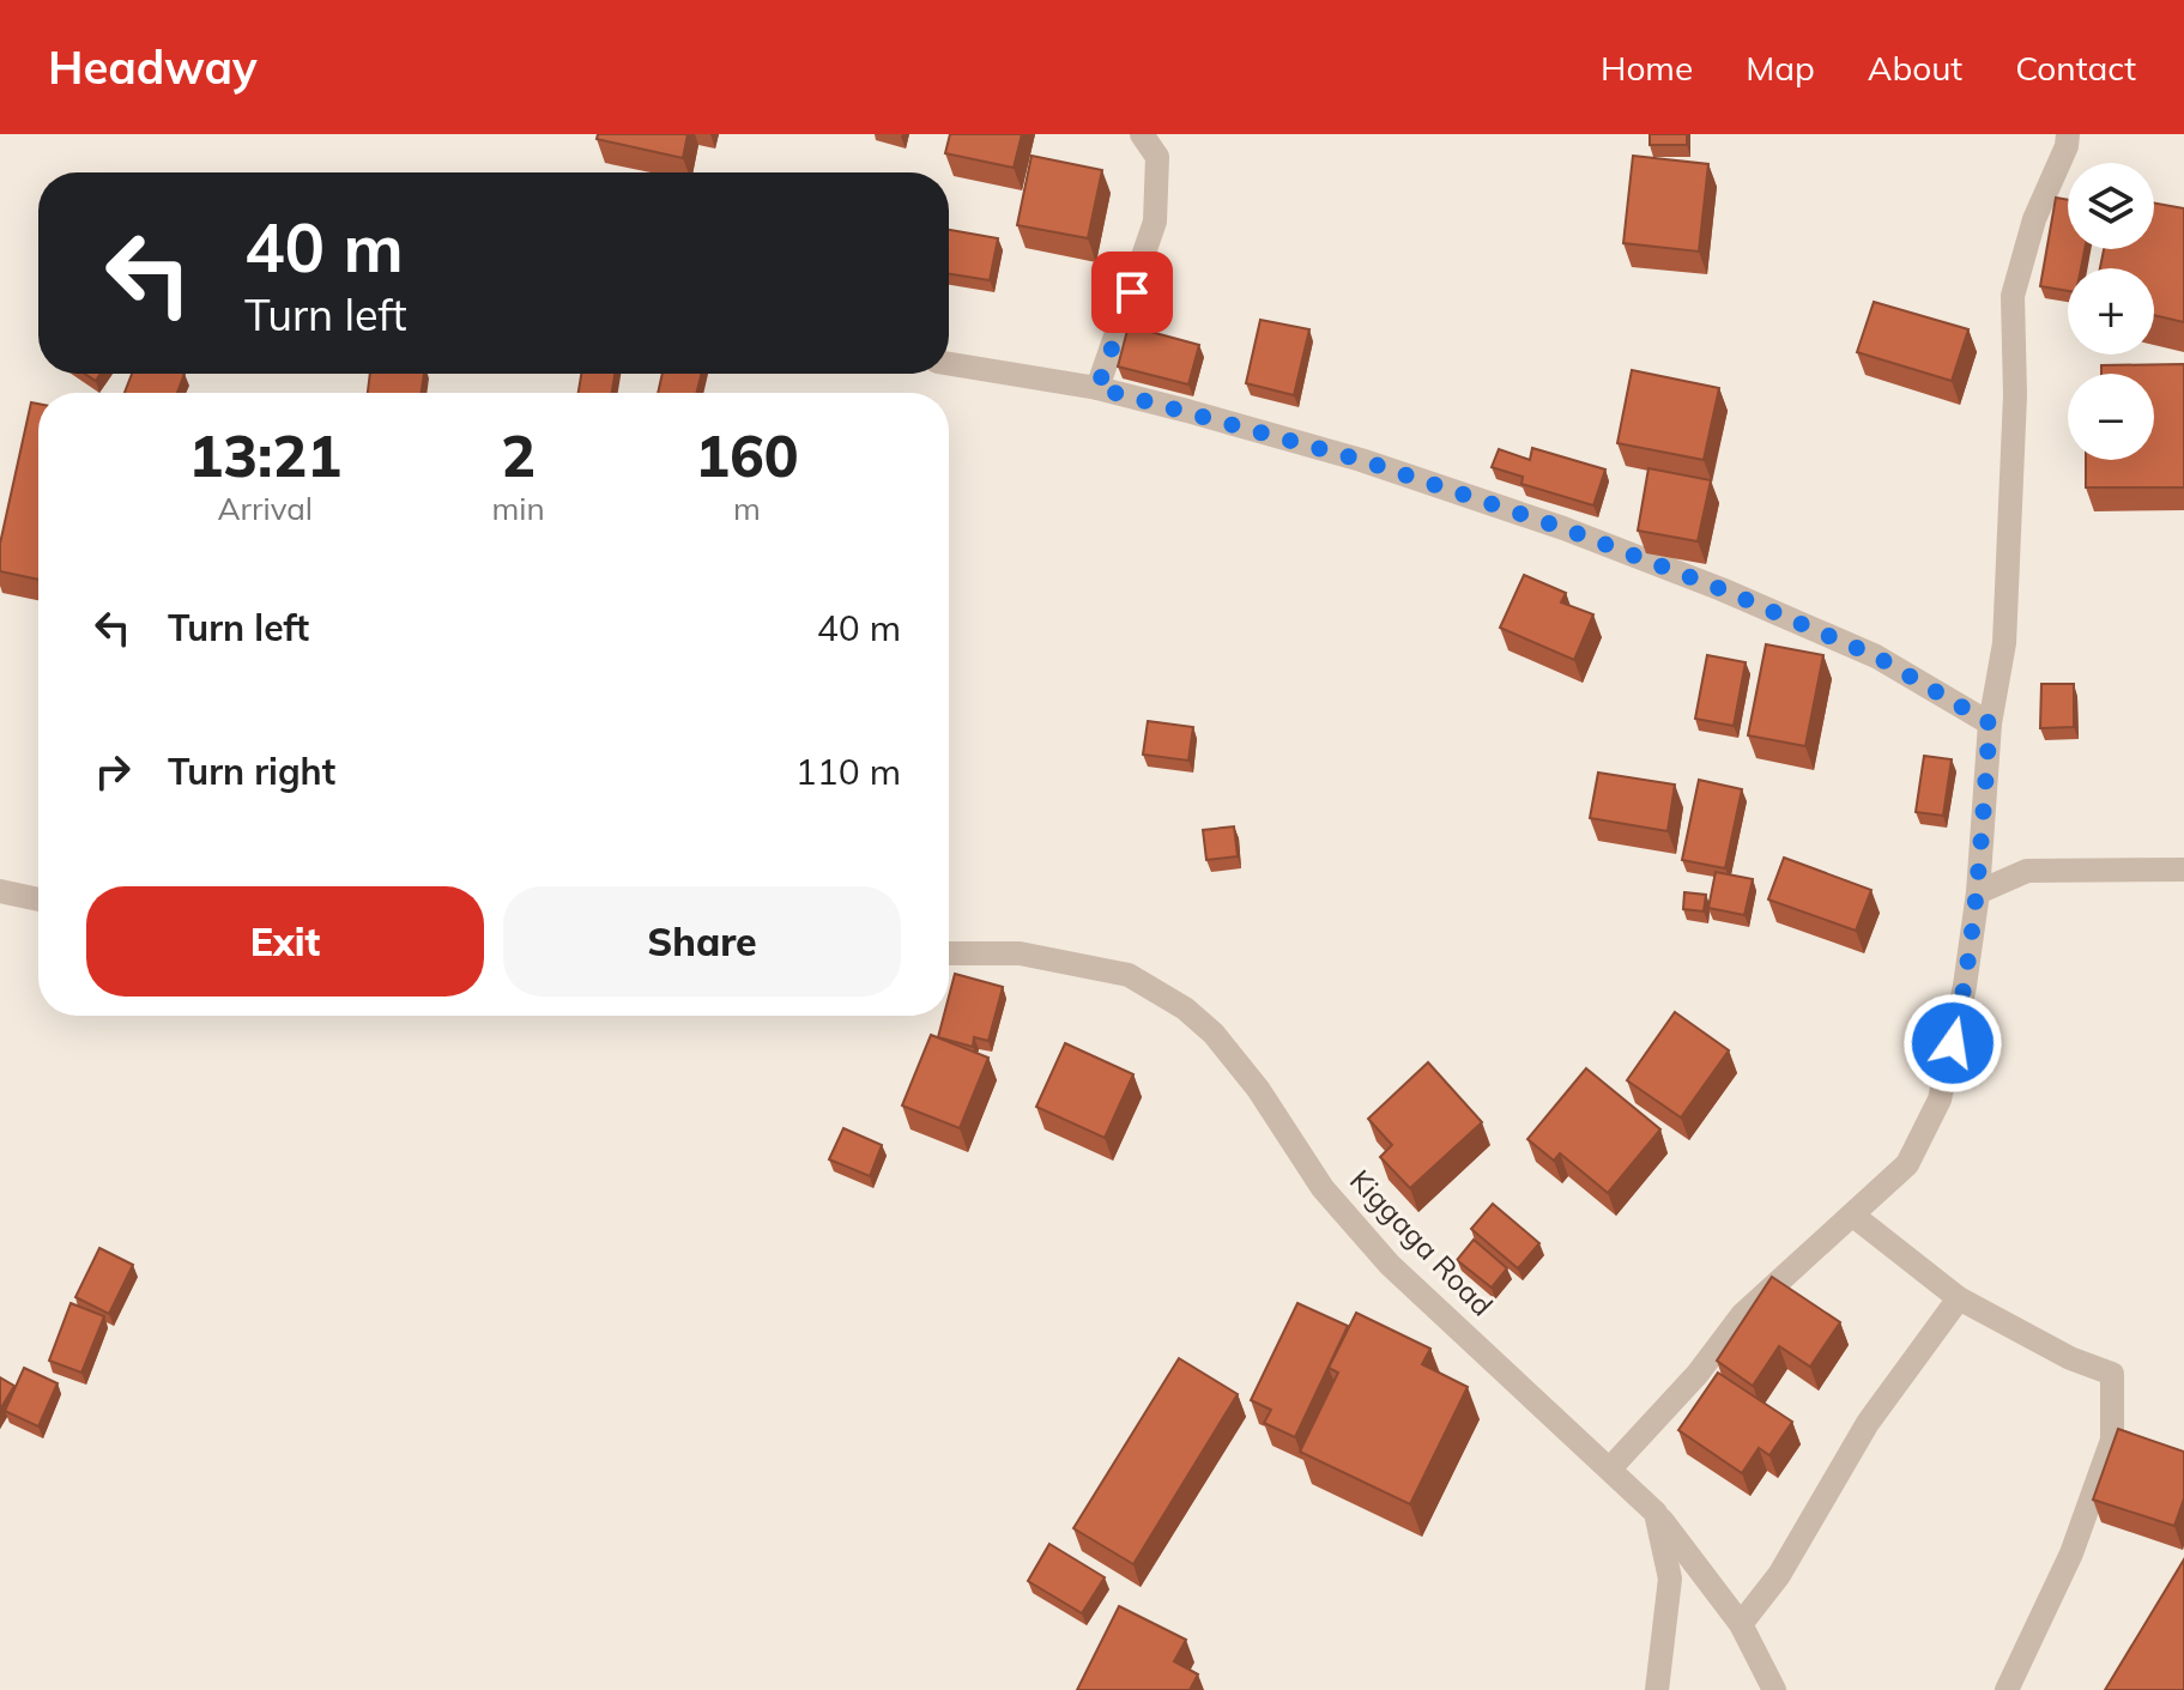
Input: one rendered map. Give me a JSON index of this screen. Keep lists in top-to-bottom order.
{
  "streets": {
    "street": ["Kiggaga Road"]
  },
  "page": {
    "header": "Headway",
    "nav": [
      "Home",
      "Map",
      "About",
      "Contact"
    ],
    "map_buttons": ["+", "−"],
    "turn": ["40 m", "Turn left"],
    "eta": [
      "13:21",
      "Arrival",
      "2",
      "min",
      "160",
      "m"
    ],
    "list": [
      {
        "name": "Turn left",
        "value": "40 m"
      },
      {
        "name": "Turn right",
        "value": "110 m"
      }
    ],
    "buttons": ["Exit", "Share"]
  }
}
